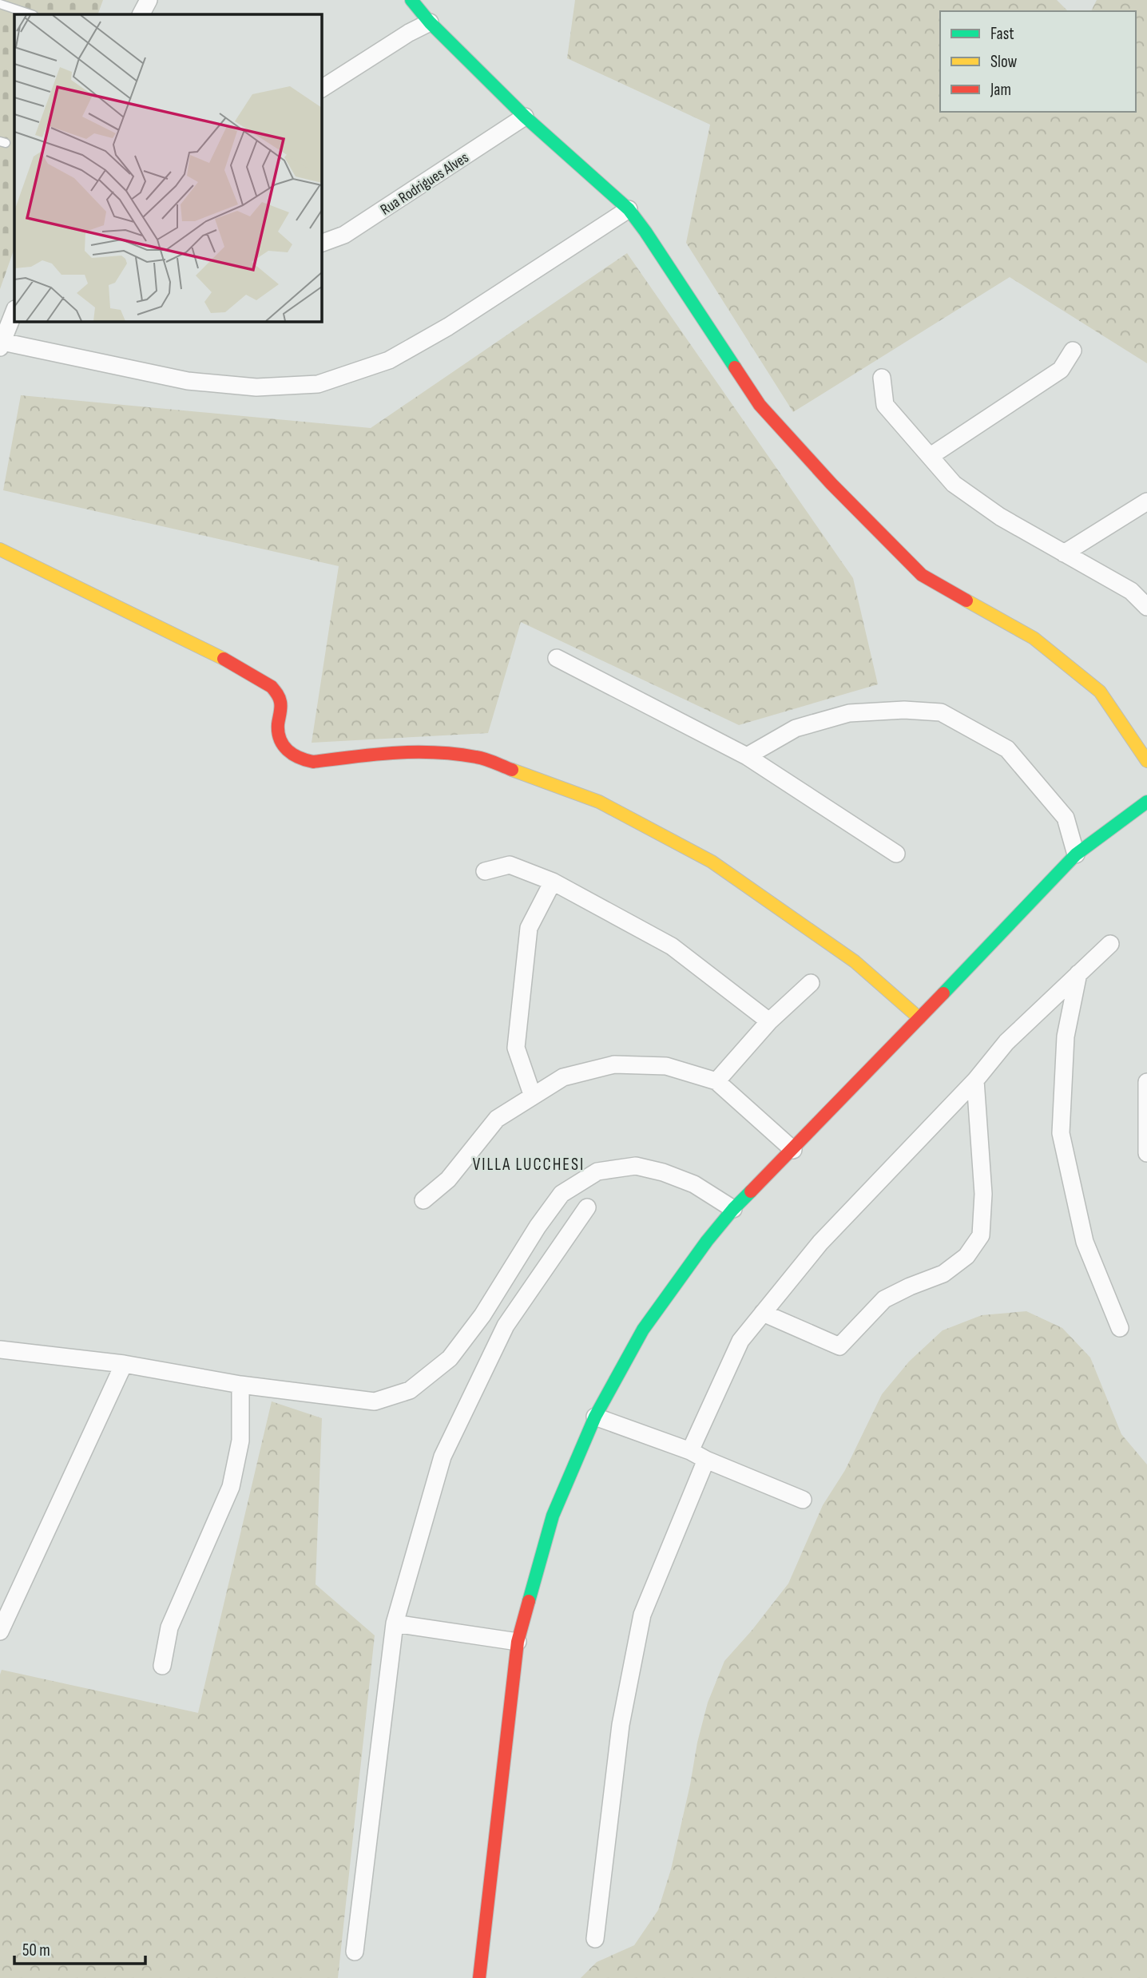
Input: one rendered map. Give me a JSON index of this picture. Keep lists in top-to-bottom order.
{
  "streets": {
    "street": ["Rua Rodrigues Alves"]
  },
  "districts": ["VILLA LUCCHESI"],
  "legend": ["Fast", "Slow", "Jam"],
  "scale_bar": "50 m"
}
